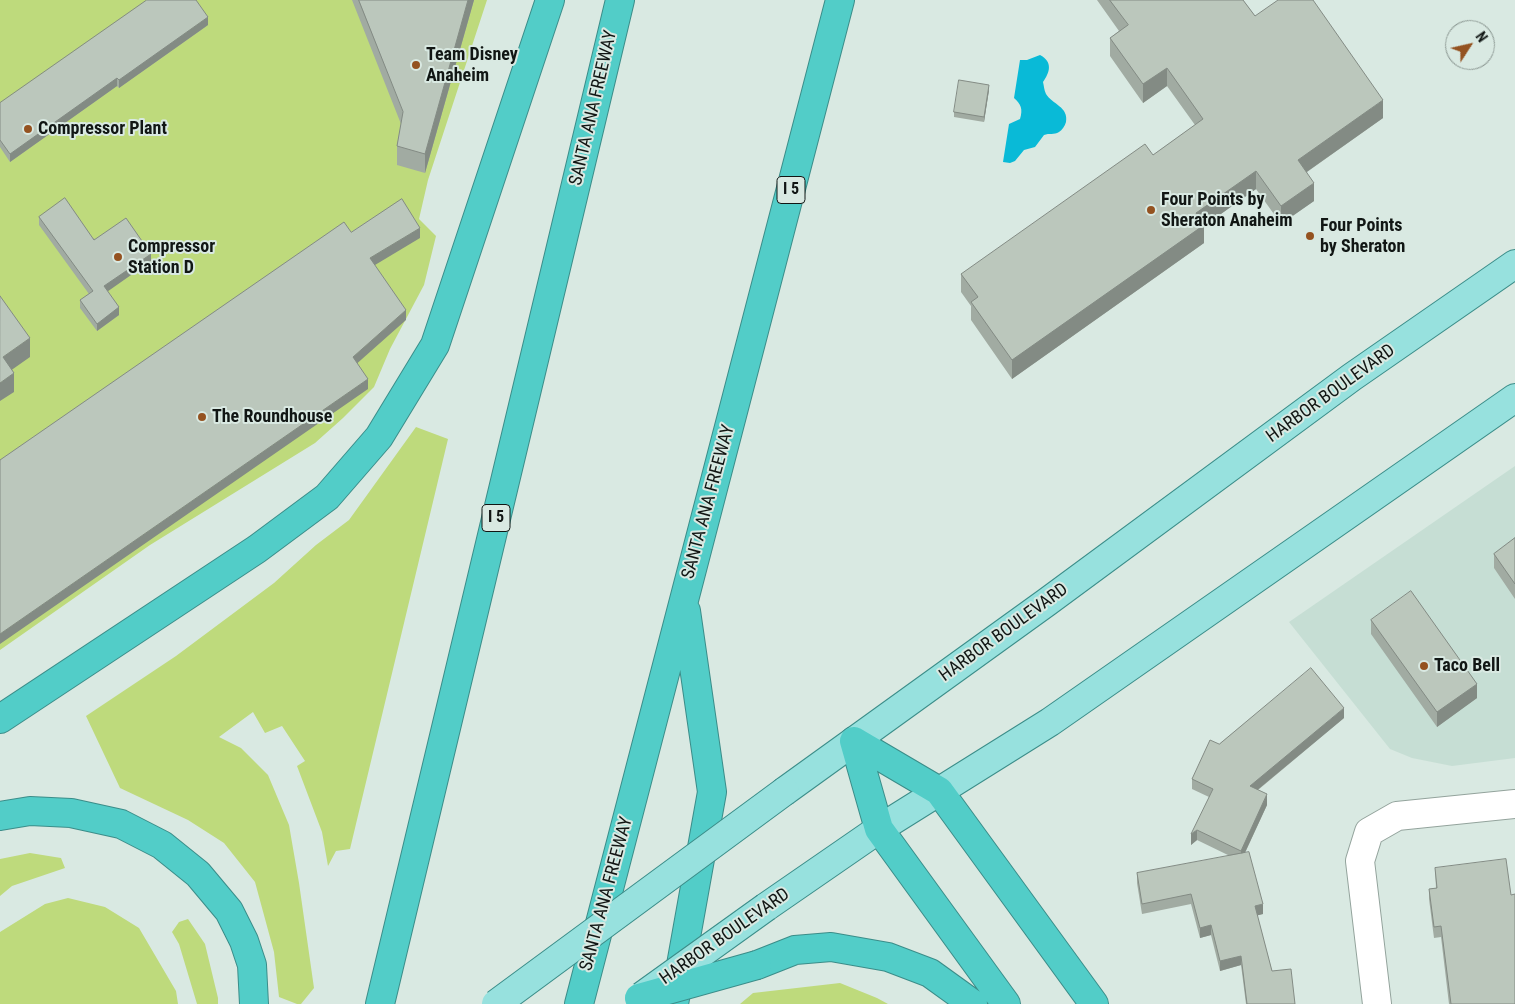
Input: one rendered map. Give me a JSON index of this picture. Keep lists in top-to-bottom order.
{
  "streets": {
    "highway": ["SANTA ANA FREEWAY", "I 5"],
    "main road": ["HARBOR BOULEVARD"]
  },
  "places": [
    "Team Disney Anaheim",
    "Compressor Plant",
    "Four Points by Sheraton Anaheim",
    "Four Points by Sheraton",
    "Compressor Station D",
    "The Roundhouse",
    "Taco Bell"
  ],
  "north": "top right"
}
